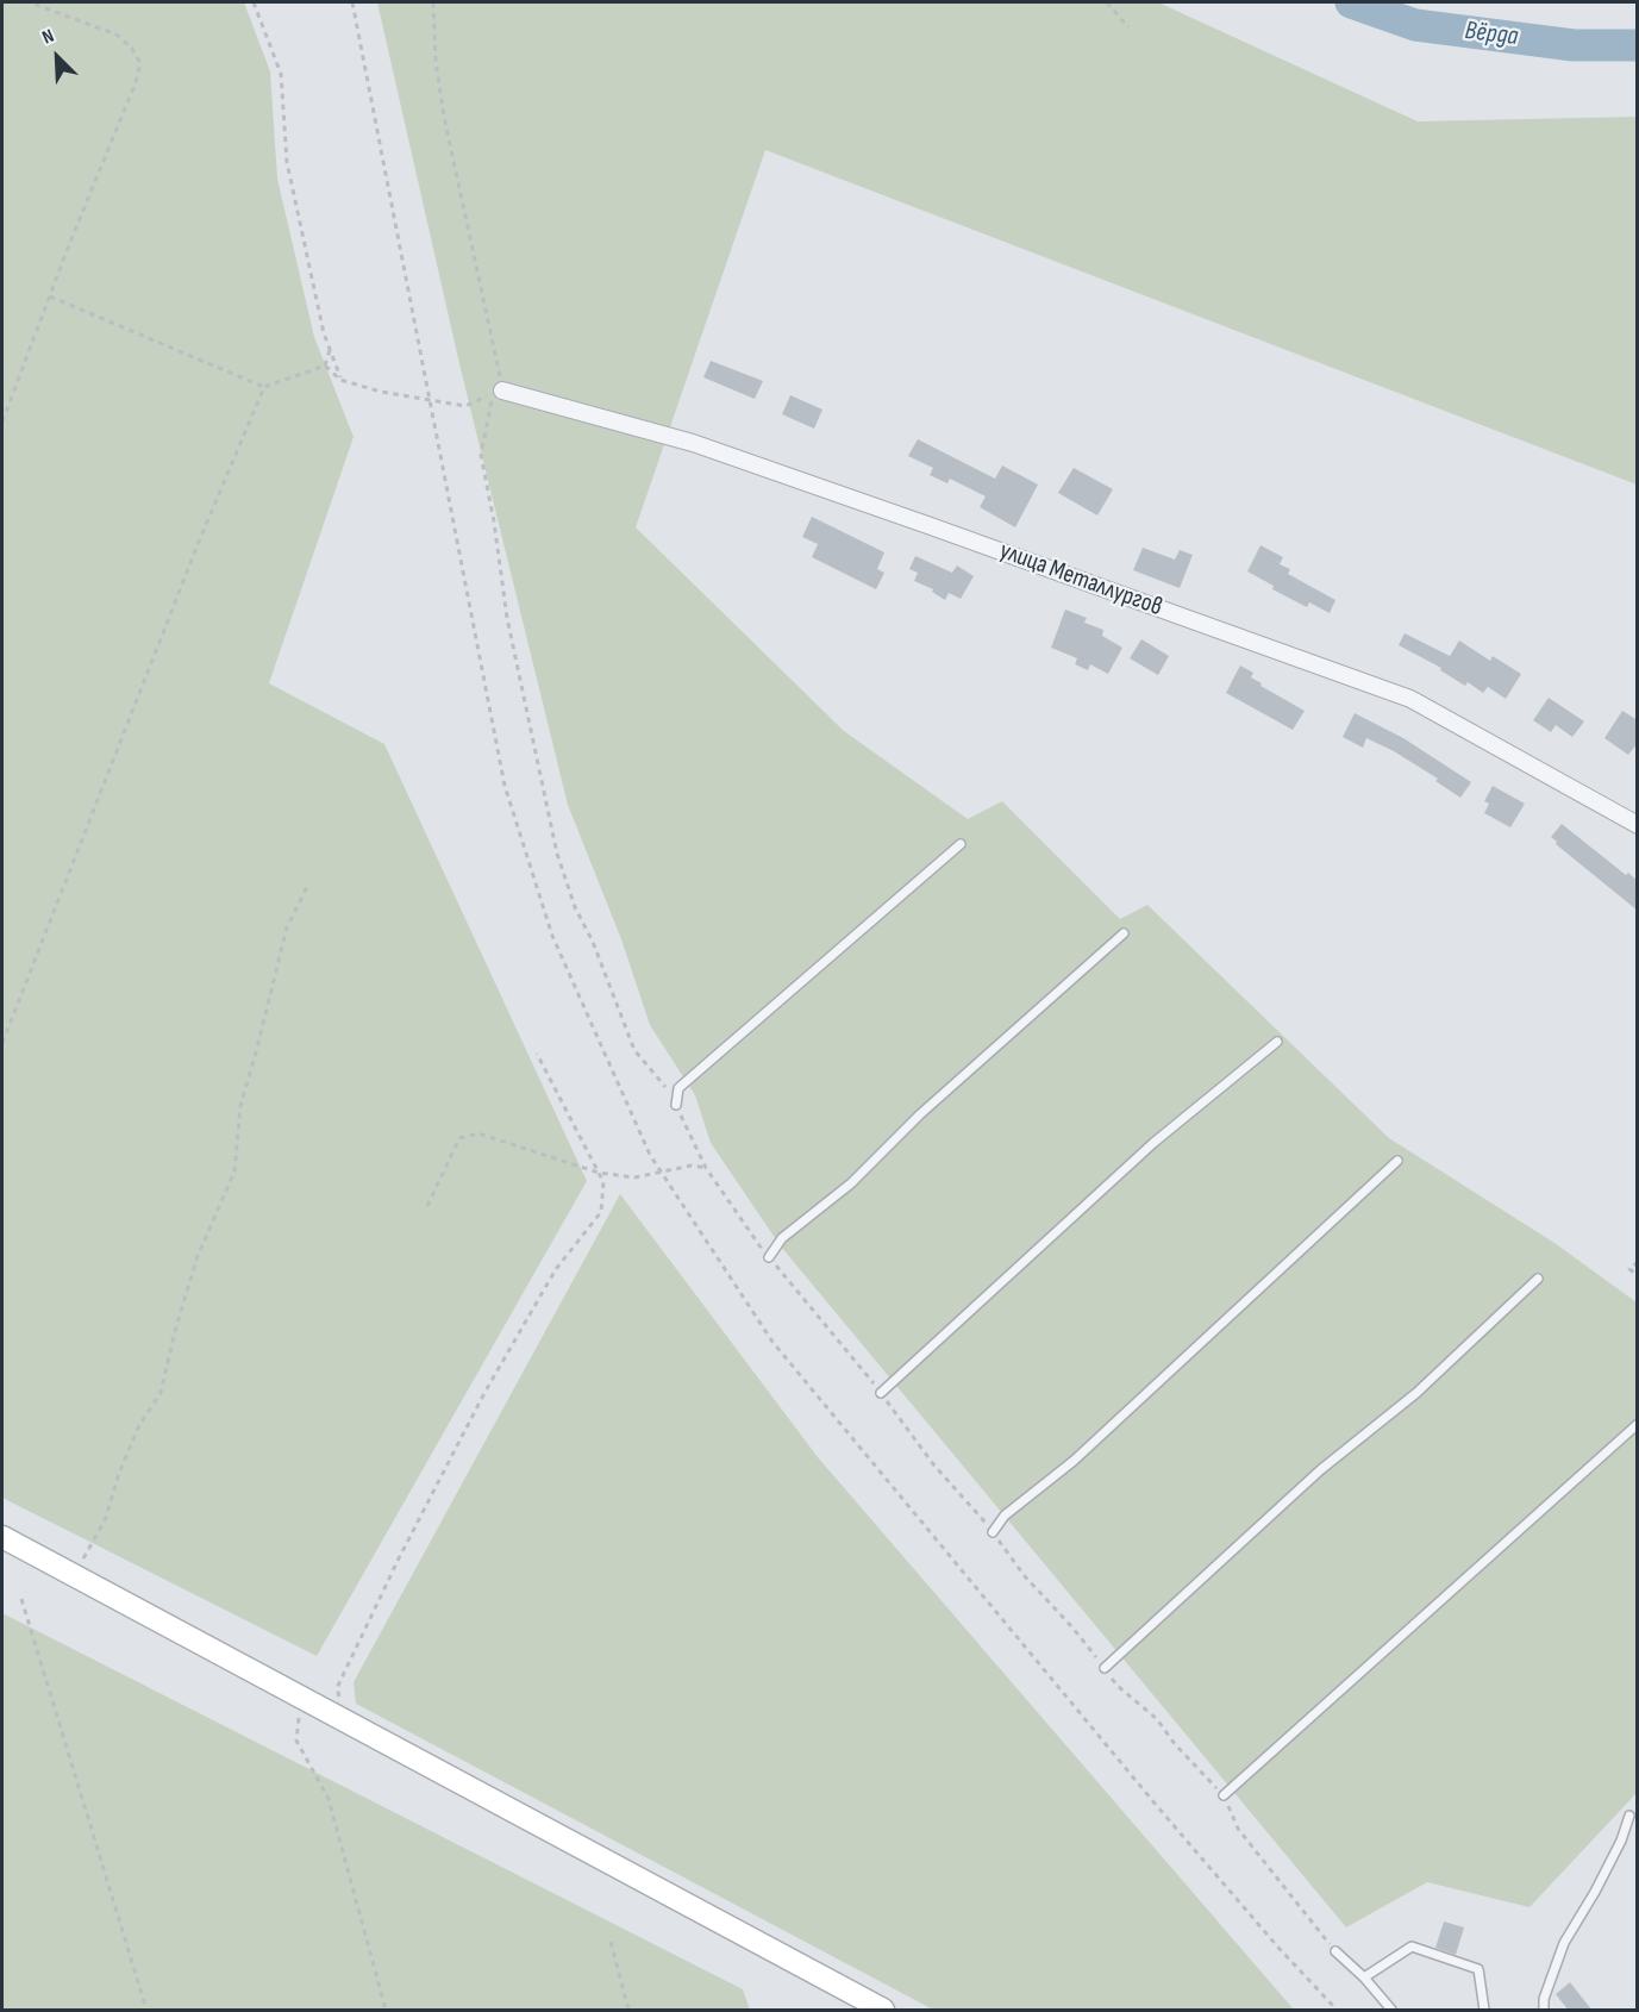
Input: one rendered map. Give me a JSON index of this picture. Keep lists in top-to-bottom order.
{
  "streets": {
    "street": ["улица Металлургов"]
  },
  "water": ["Вёрда"],
  "north": "top left"
}
